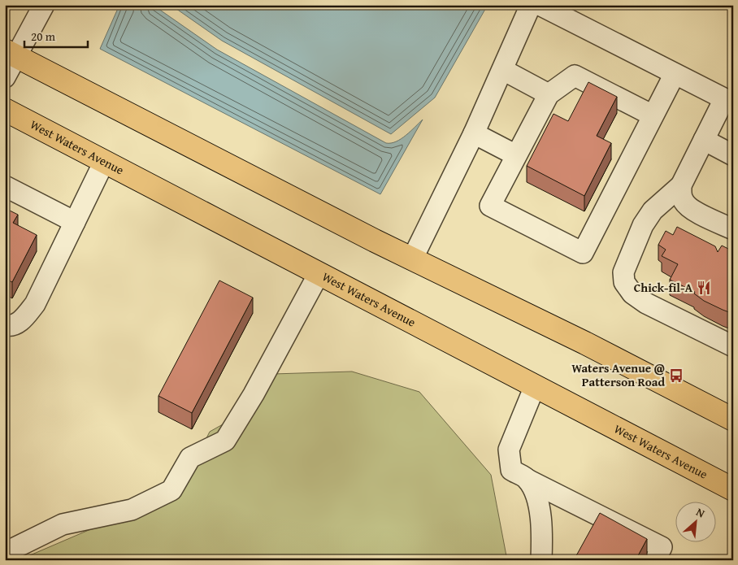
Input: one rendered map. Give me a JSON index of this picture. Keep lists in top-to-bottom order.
{
  "streets": {
    "main road": ["West Waters Avenue"]
  },
  "places": {
    "restaurant": ["Chick-fil-A"],
    "bus stop": ["Waters Avenue @ Patterson Road"]
  },
  "scale_bar": "20 m",
  "north": "top right"
}
